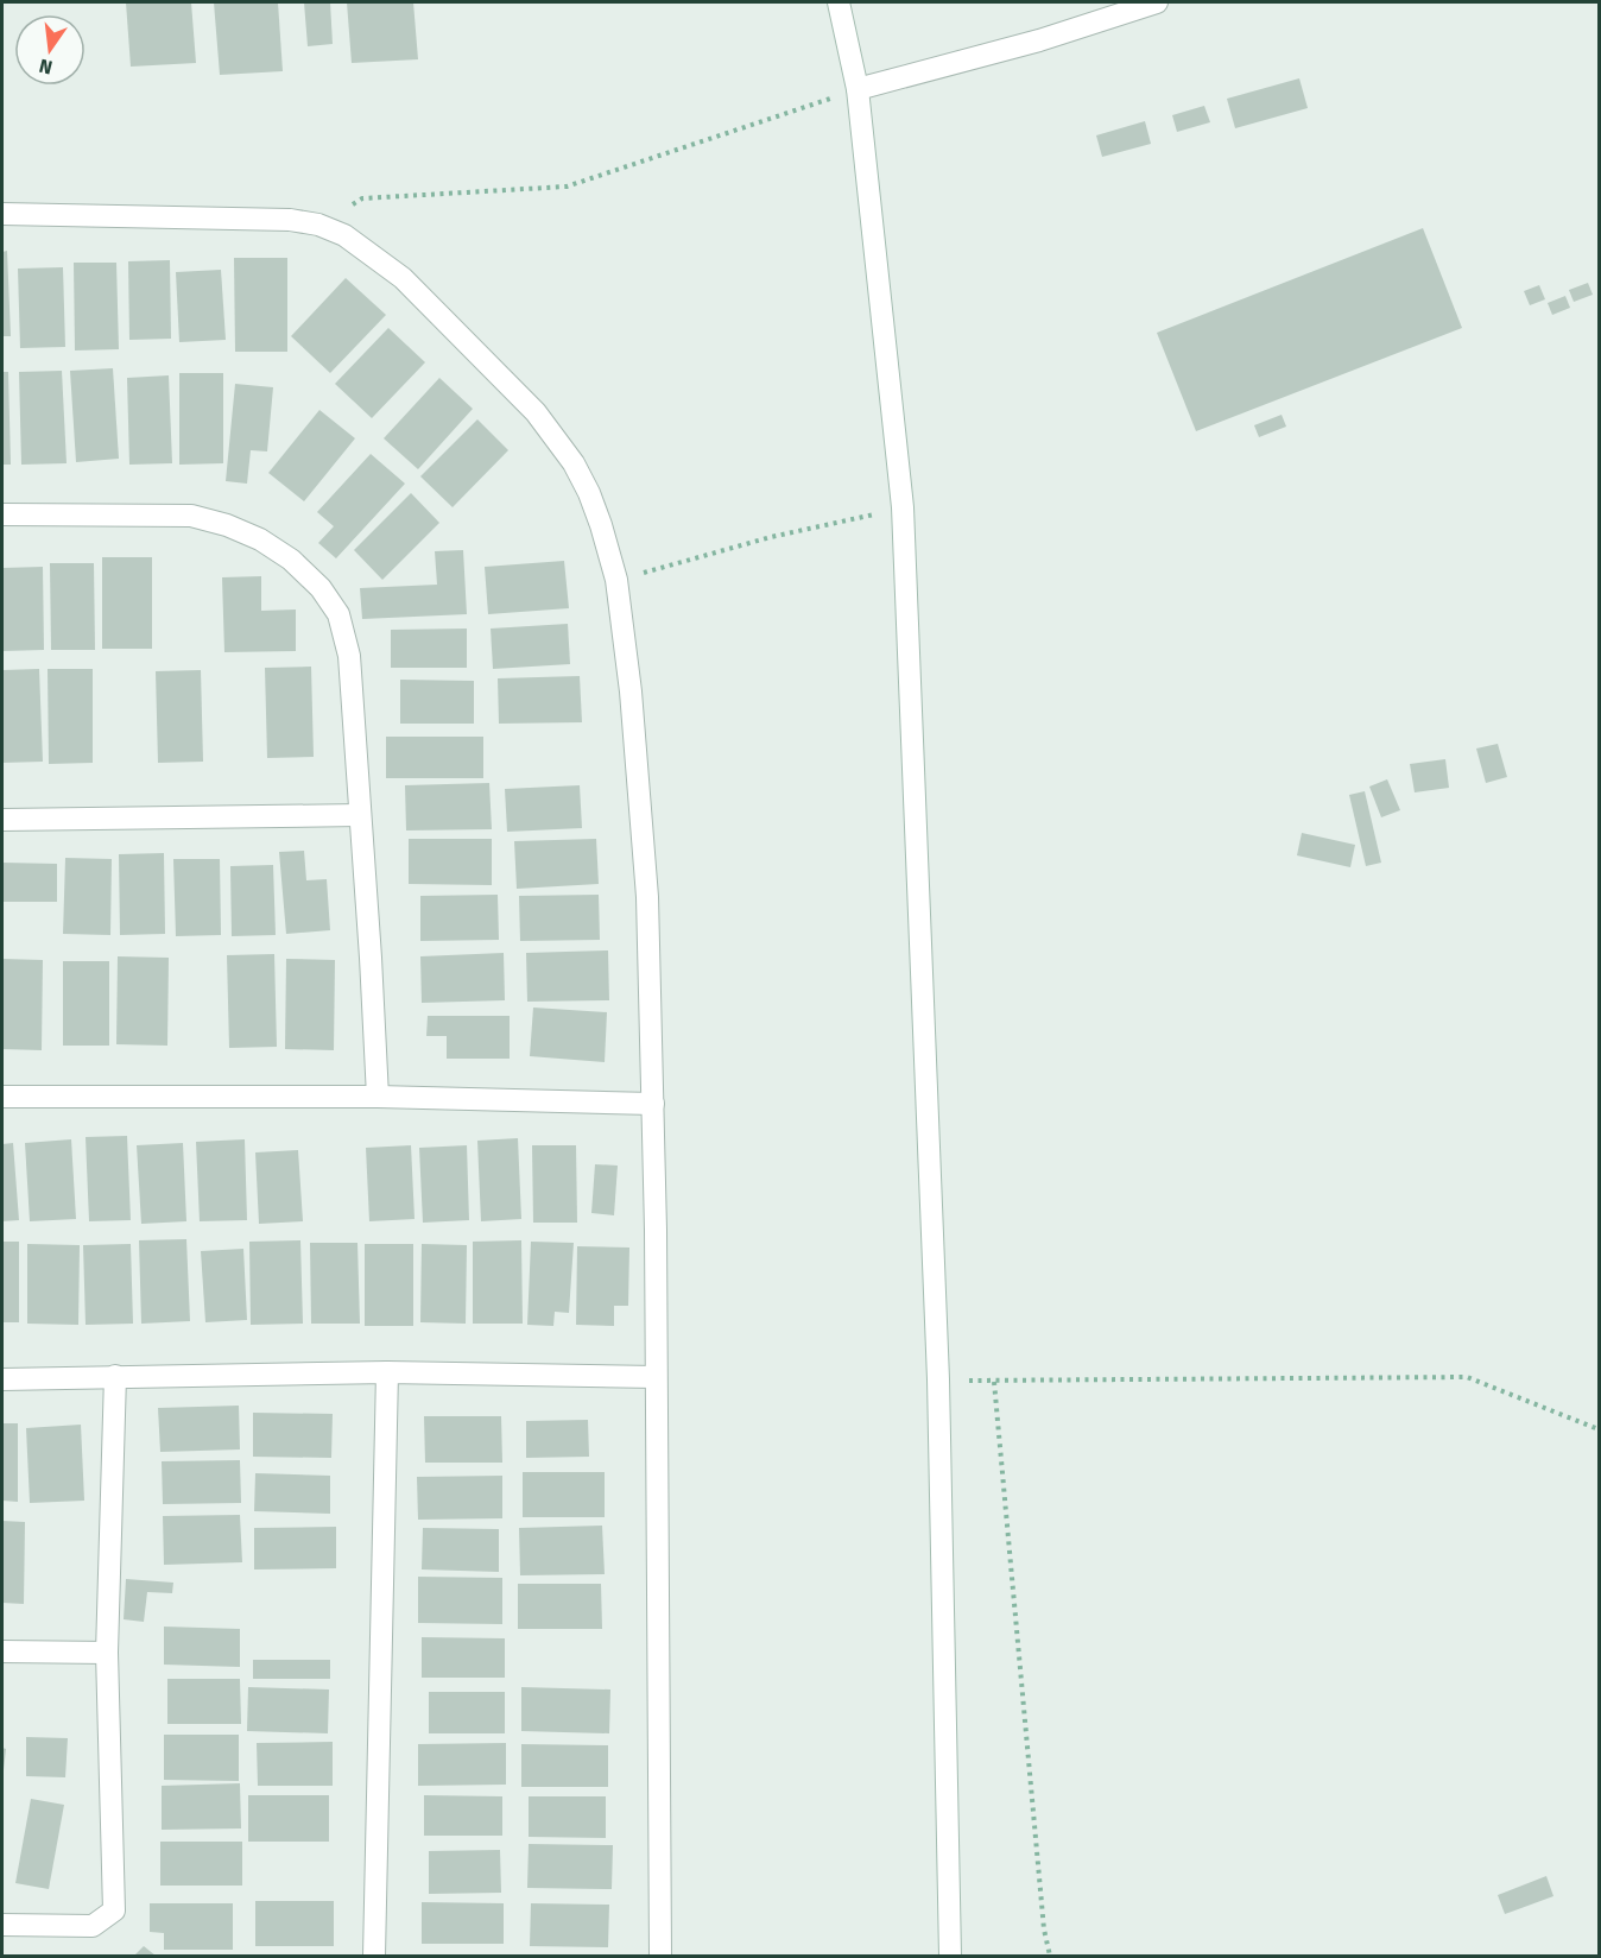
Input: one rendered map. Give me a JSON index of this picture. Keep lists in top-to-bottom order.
{
  "north": "bottom"
}
